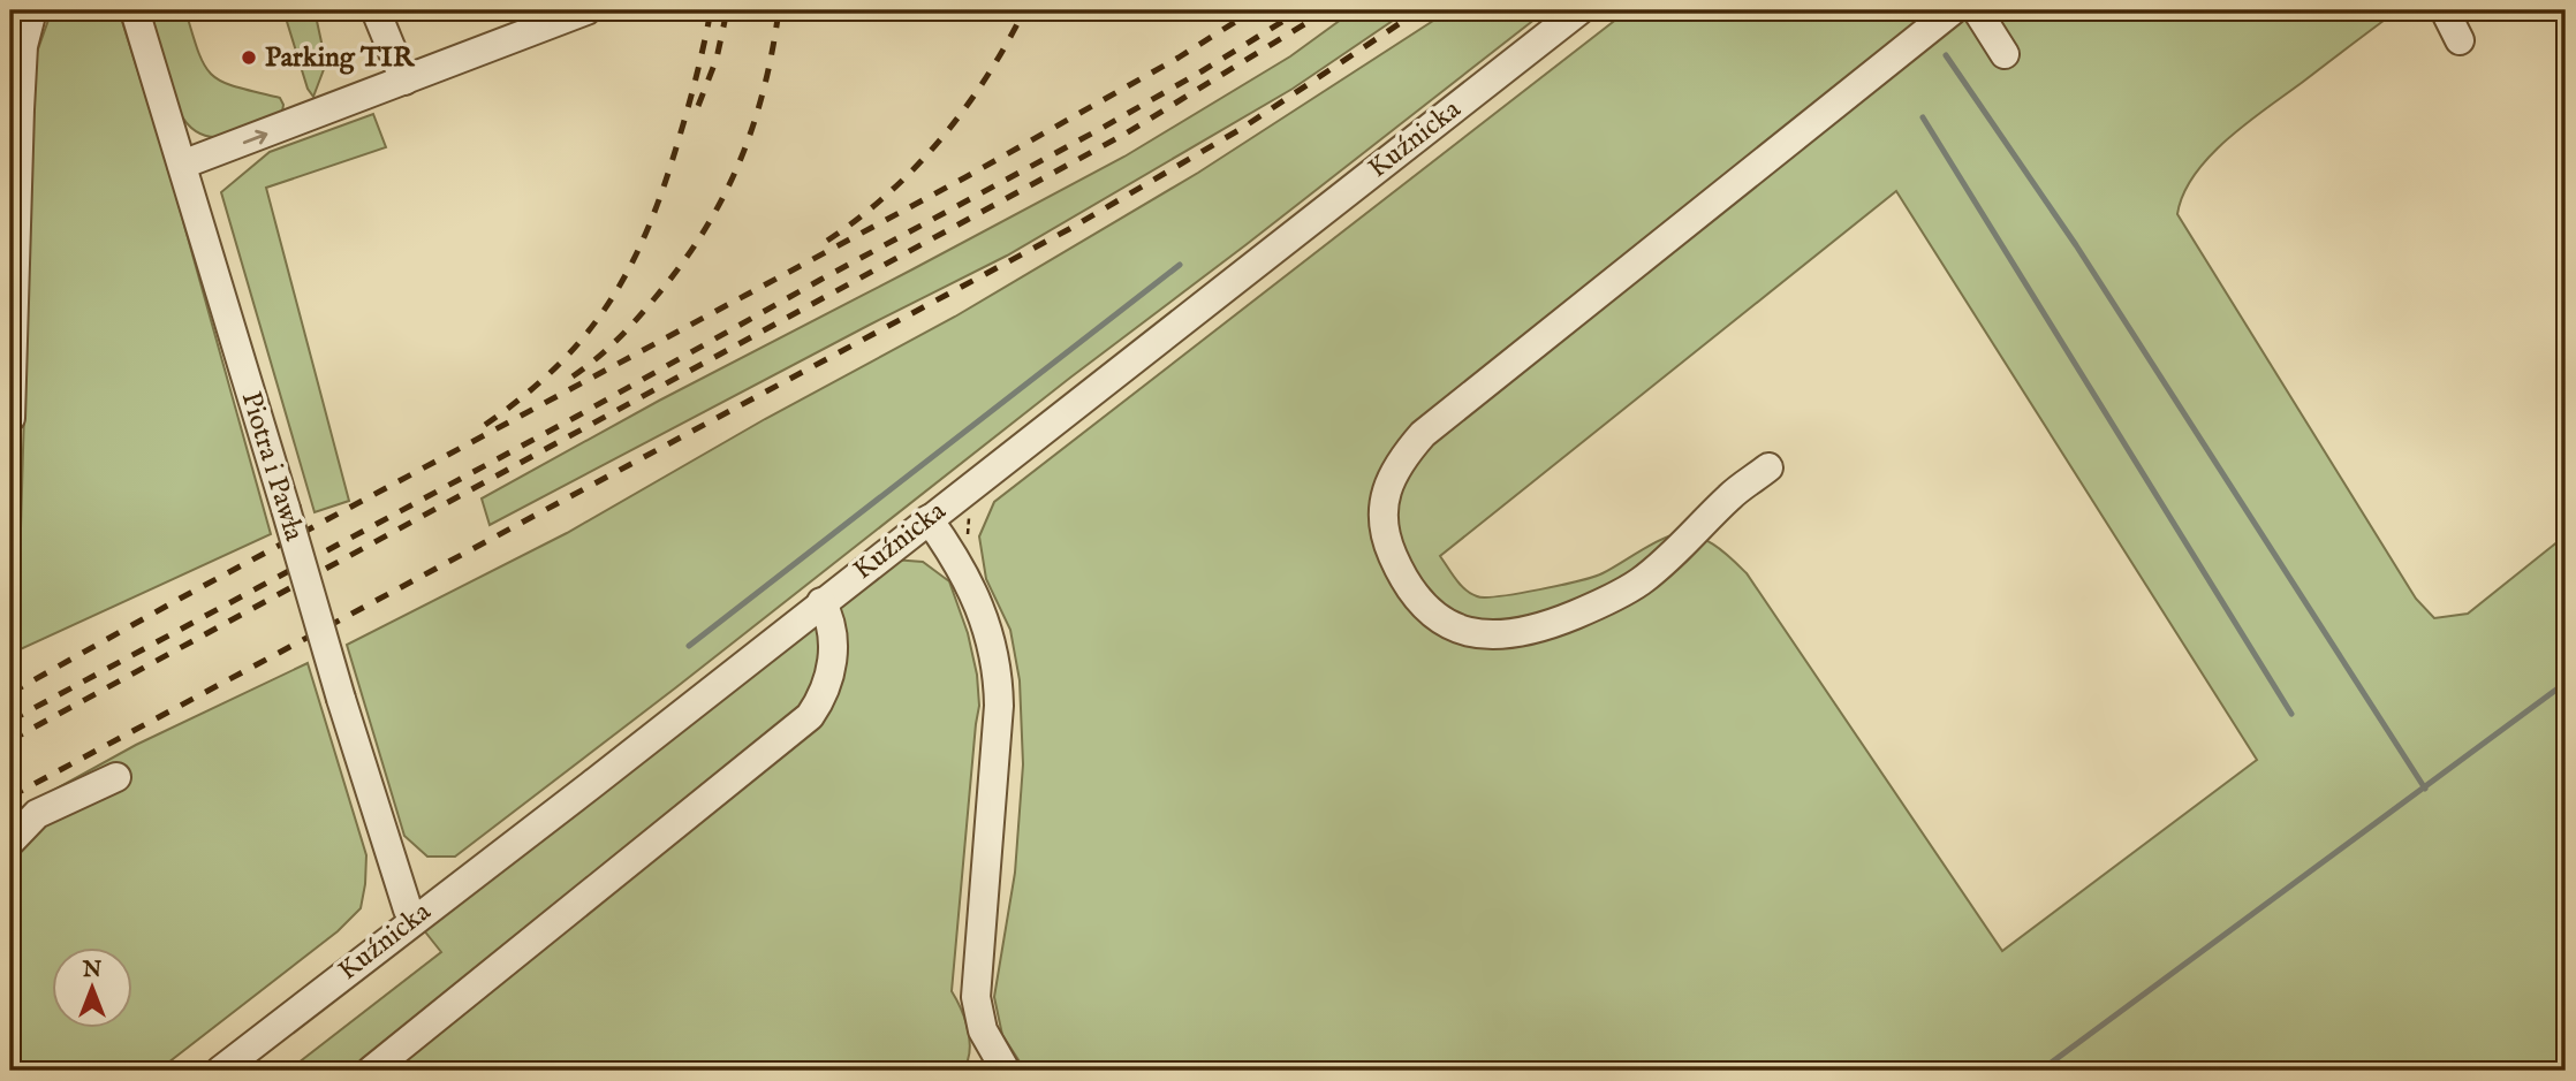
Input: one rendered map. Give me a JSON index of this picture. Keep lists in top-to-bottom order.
{
  "streets": {
    "street": ["Kuźnicka", "Piotra i Pawła"]
  },
  "crossings": [
    ["Kuźnicka", "Piotra i Pawła"]
  ],
  "places": ["Parking TIR"],
  "north": "top"
}
